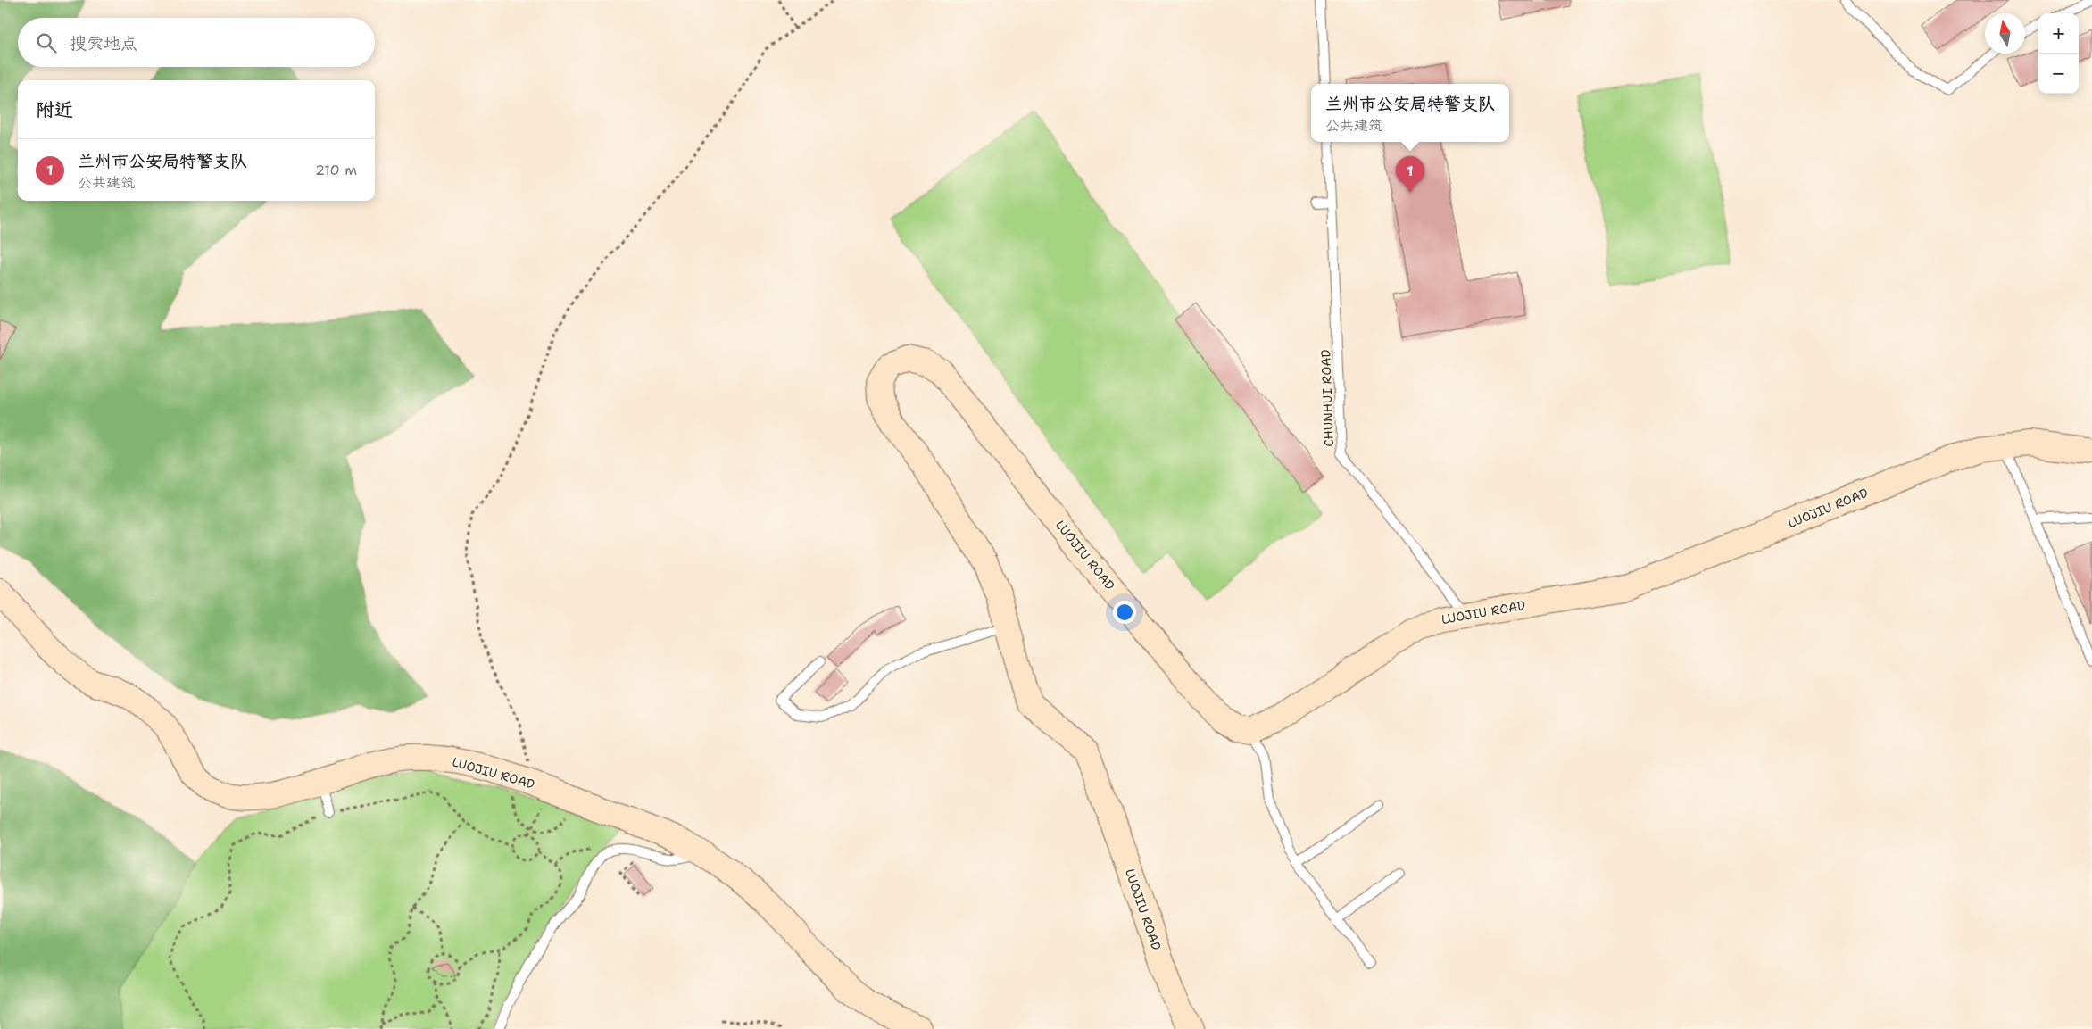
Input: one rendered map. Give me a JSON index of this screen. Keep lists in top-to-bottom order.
{
  "streets": {
    "street": ["LUOJIU ROAD"],
    "lane": ["CHUNHUI ROAD"]
  },
  "crossings": [
    ["CHUNHUI ROAD", "LUOJIU ROAD"]
  ],
  "north": "top",
  "page": {
    "map_buttons": ["+", "−"],
    "search": "搜索地点",
    "heading": "附近",
    "popup": ["兰州市公安局特警支队", "公共建筑"],
    "list": [
      {
        "mark": "1",
        "name": "兰州市公安局特警支队",
        "note": "公共建筑",
        "value": "210 m"
      }
    ],
    "pins": "1"
  }
}
